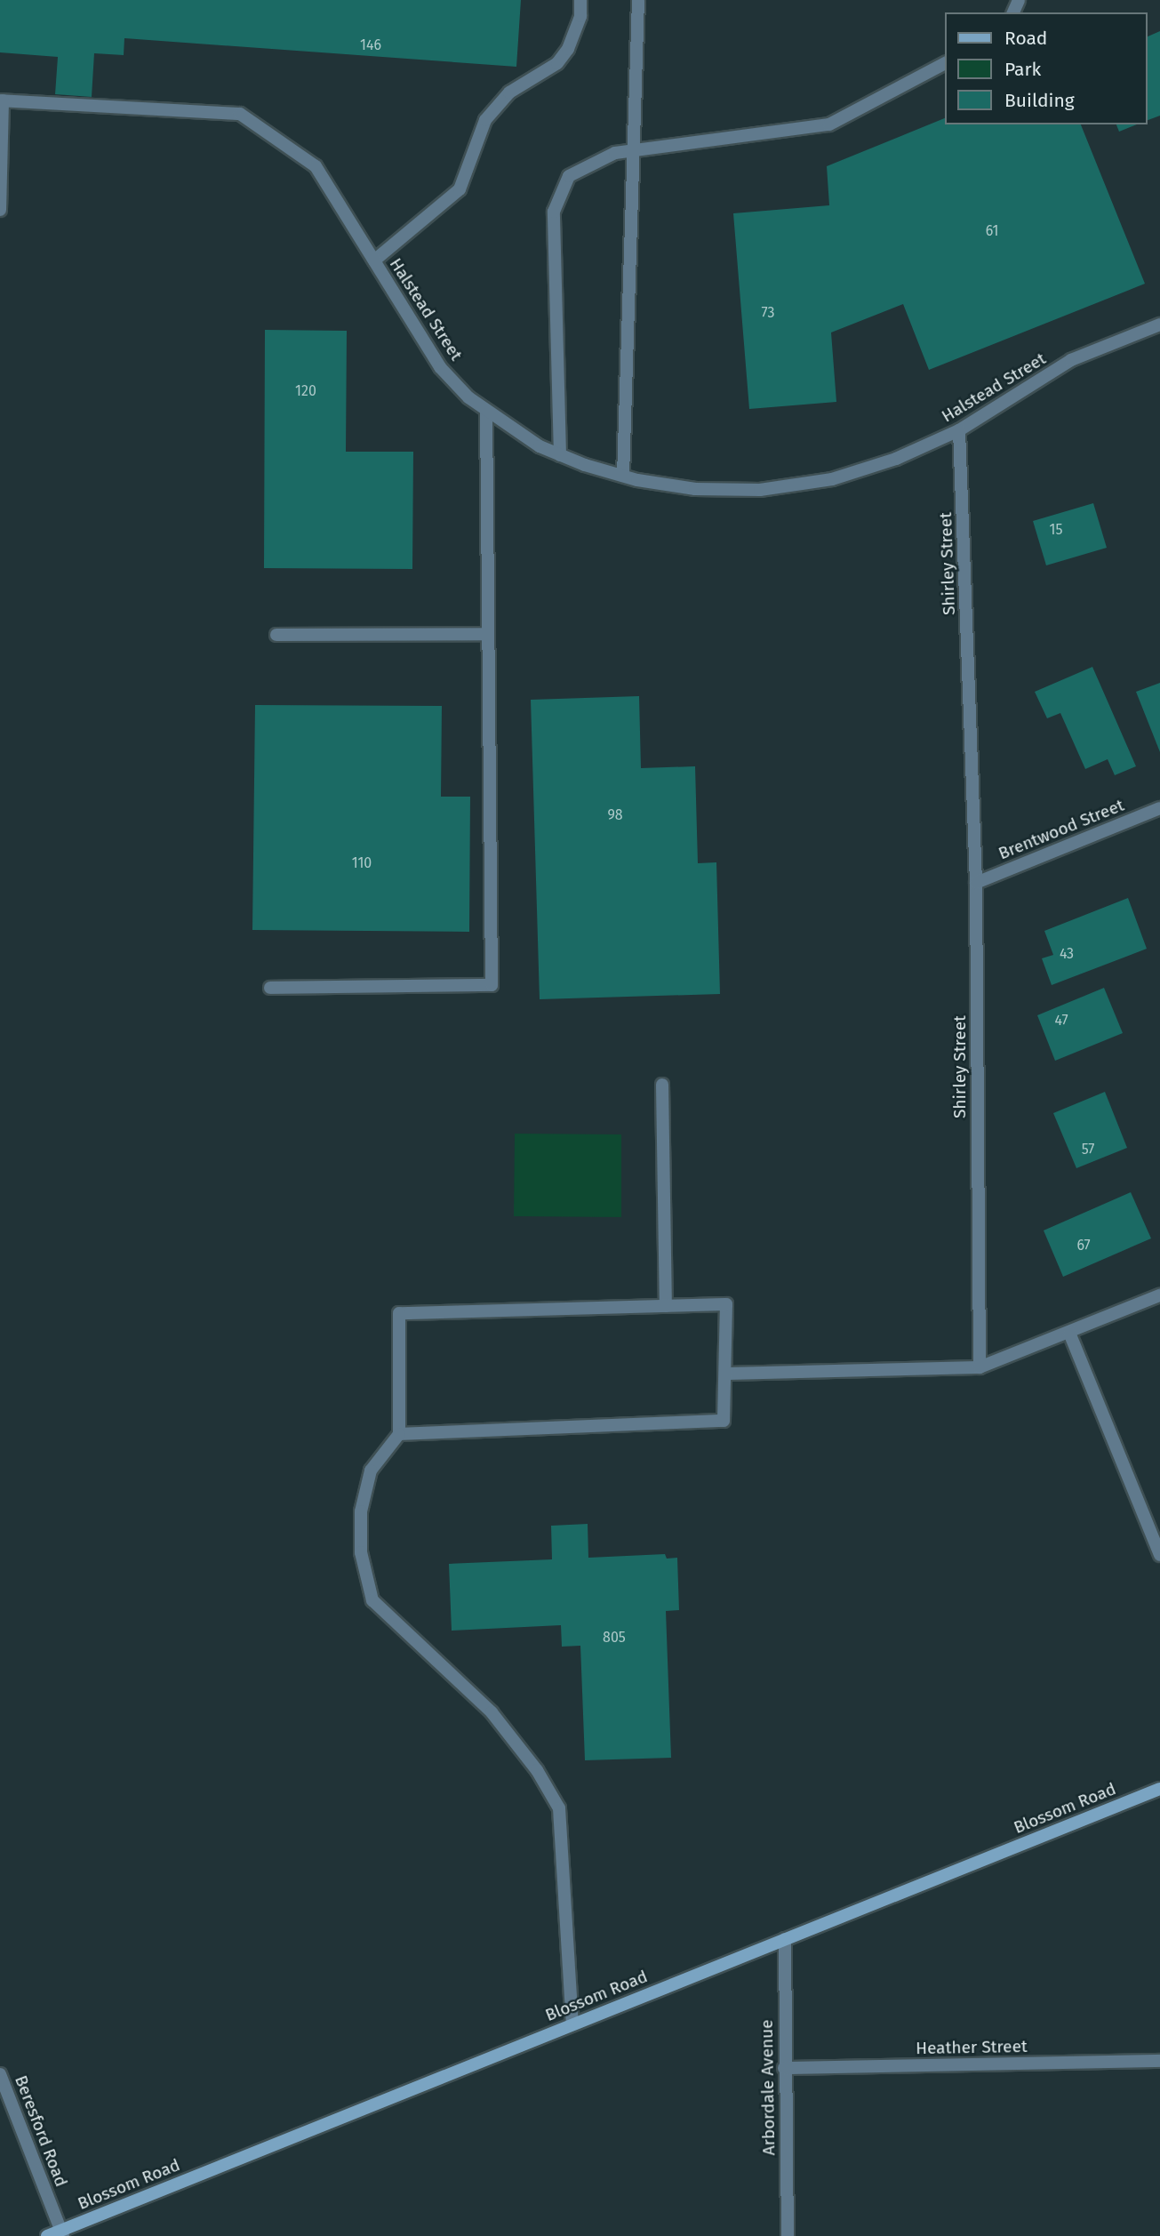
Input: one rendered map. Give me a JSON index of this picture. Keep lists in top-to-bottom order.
{
  "streets": {
    "street": [
      "Halstead Street",
      "Shirley Street",
      "Brentwood Street",
      "Blossom Road",
      "Heather Street",
      "Arbordale Avenue",
      "Beresford Road"
    ]
  },
  "crossings": [
    ["Halstead Street", "Shirley Street"],
    ["Shirley Street", "Brentwood Street"],
    ["Blossom Road", "Arbordale Avenue"],
    ["Blossom Road", "Beresford Road"],
    ["Heather Street", "Arbordale Avenue"]
  ],
  "house_numbers": [
    "146",
    "61",
    "73",
    "120",
    "15",
    "98",
    "110",
    "43",
    "47",
    "57",
    "67",
    "805"
  ],
  "legend": ["Road", "Park", "Building"]
}
